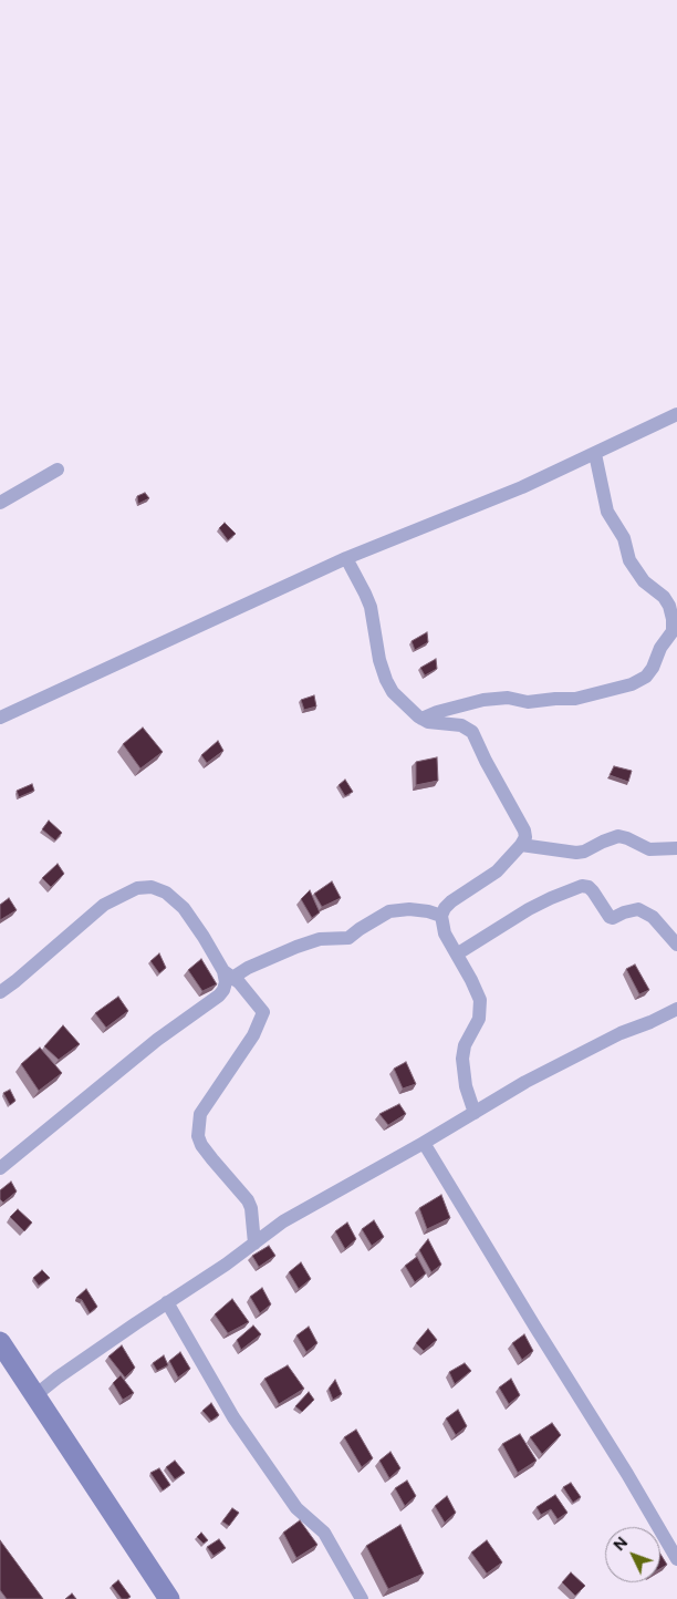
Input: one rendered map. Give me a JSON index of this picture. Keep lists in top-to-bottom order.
{
  "north": "top left"
}
